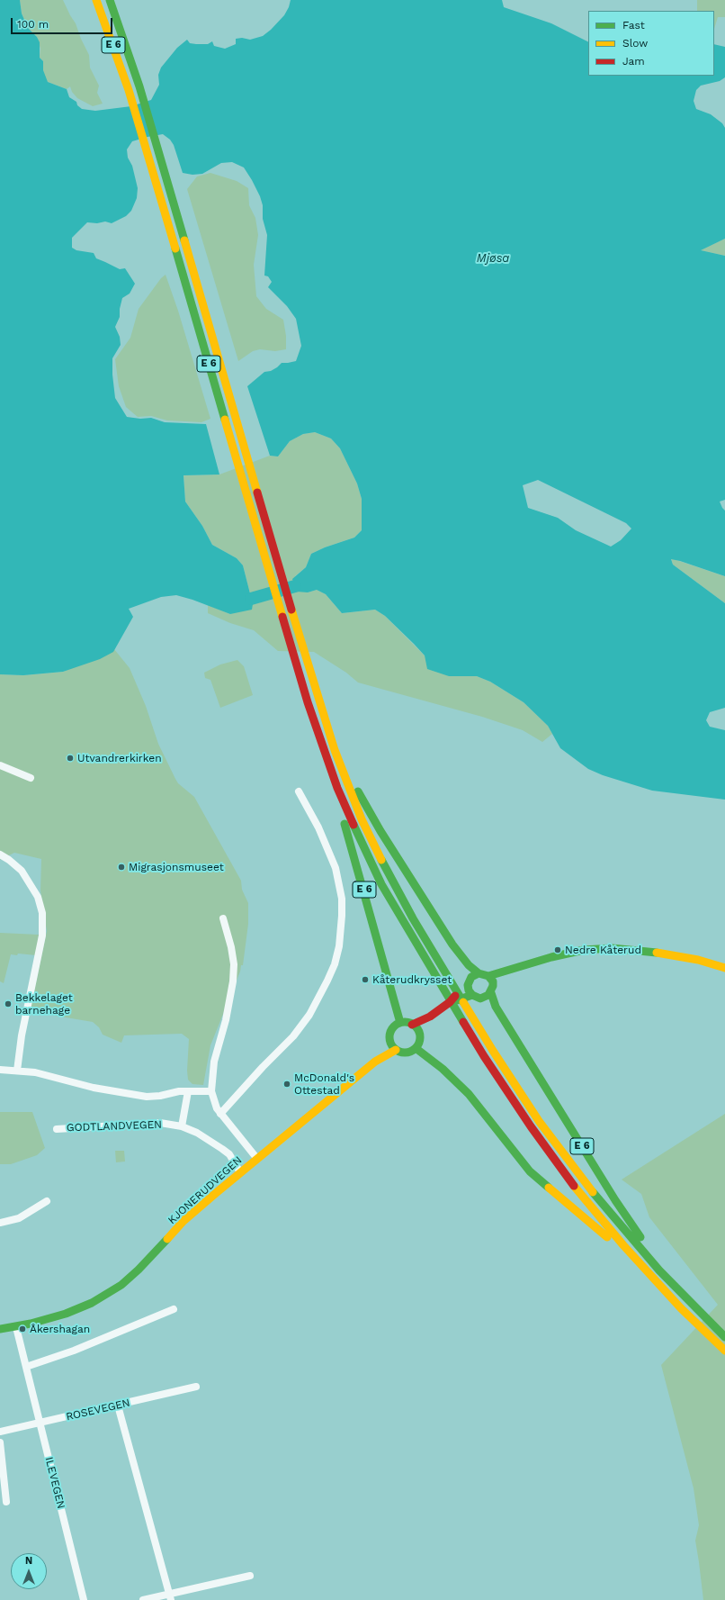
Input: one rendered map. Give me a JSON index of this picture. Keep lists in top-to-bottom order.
{
  "streets": {
    "main road": ["E 6", "KJONERUDVEGEN"],
    "street": ["GODTLANDVEGEN", "ROSEVEGEN", "ILEVEGEN"]
  },
  "crossings": [
    ["E 6", "KJONERUDVEGEN"],
    ["GODTLANDVEGEN", "KJONERUDVEGEN"],
    ["KJONERUDVEGEN", "ILEVEGEN"],
    ["ROSEVEGEN", "ILEVEGEN"]
  ],
  "water": ["Mjøsa"],
  "places": [
    "Utvandrerkirken",
    "Migrasjonsmuseet",
    "Nedre Kåterud",
    "Kåterudkrysset",
    "Bekkelaget barnehage",
    "McDonald's Ottestad",
    "Åkershagan"
  ],
  "legend": ["Fast", "Slow", "Jam"],
  "scale_bar": "100 m",
  "north": "top"
}
